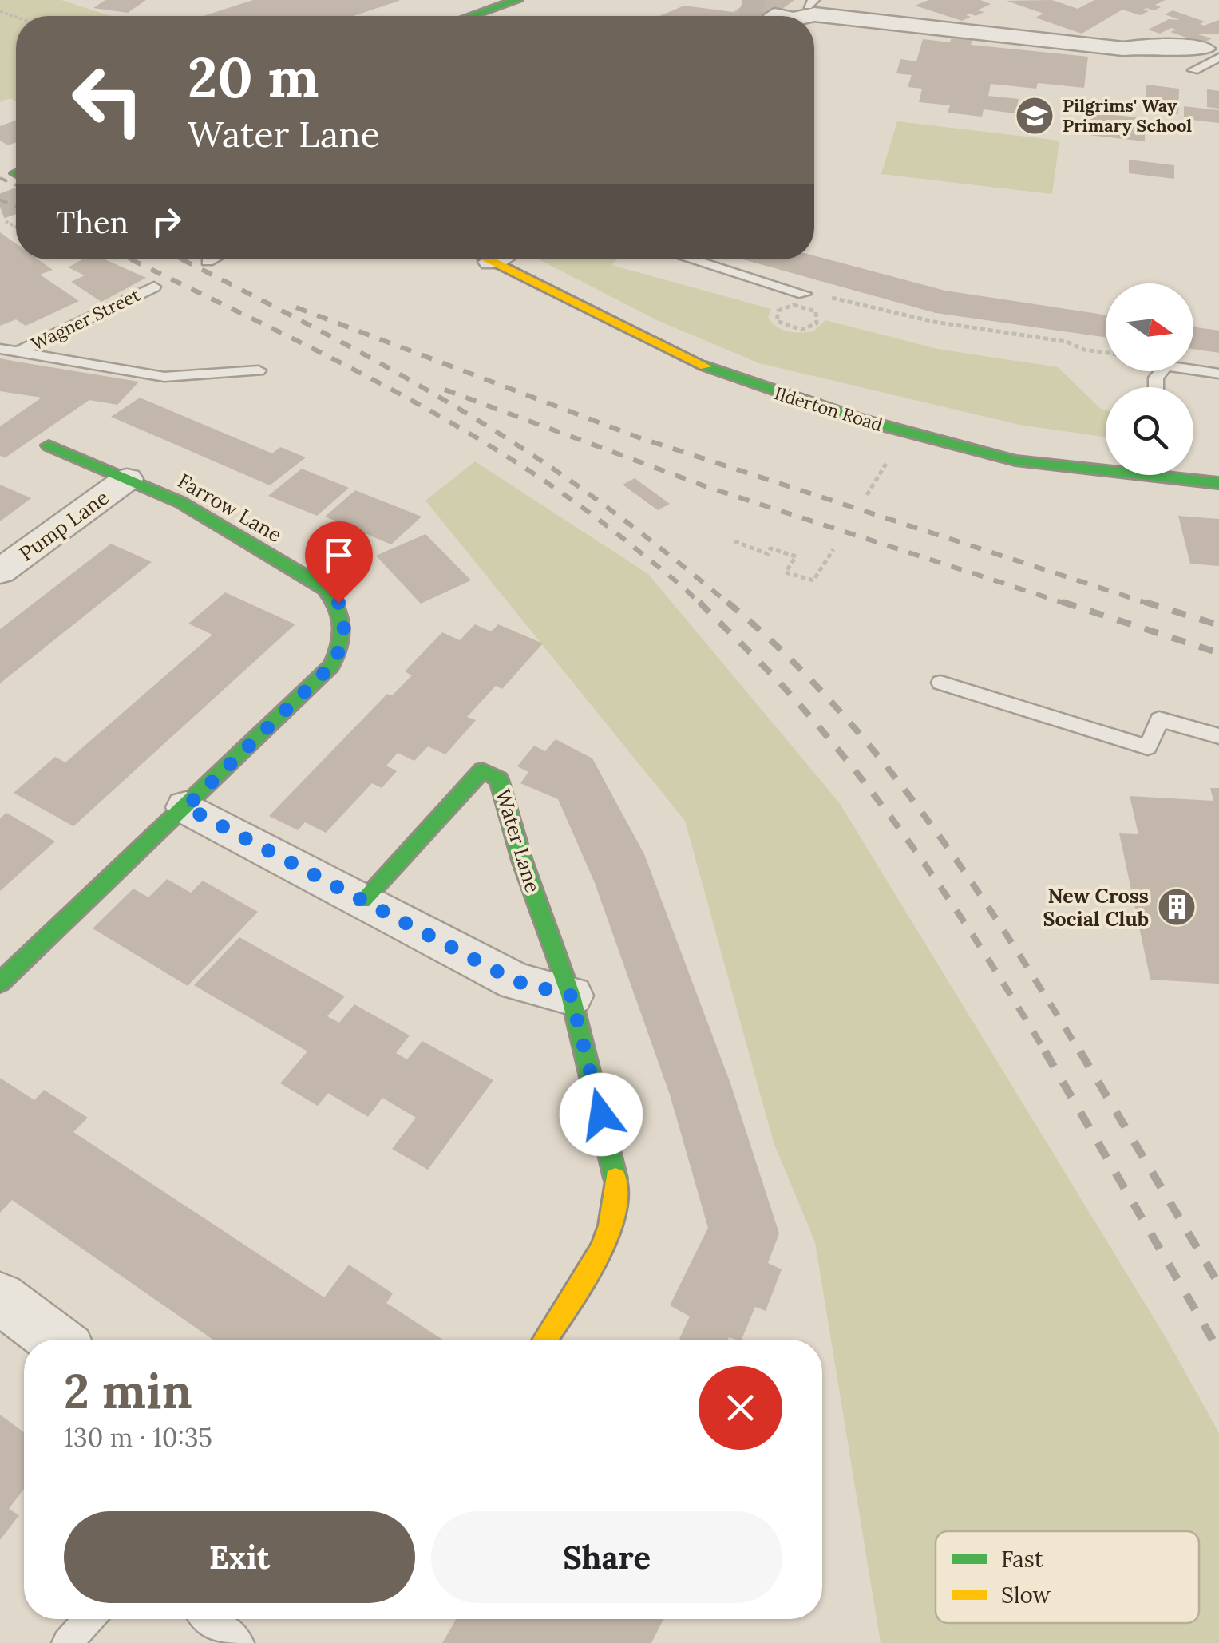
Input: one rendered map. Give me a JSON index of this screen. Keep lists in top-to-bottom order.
{
  "streets": {
    "main road": ["Ilderton Road", "Farrow Lane", "Water Lane"],
    "street": ["Pump Lane"],
    "lane": ["Wagner Street"]
  },
  "crossings": [
    ["Farrow Lane", "Pump Lane"]
  ],
  "places": {
    "school or university": ["Pilgrims' Way Primary School"],
    "building": ["New Cross Social Club"]
  },
  "legend": ["Fast", "Slow"],
  "north": "right",
  "page": {
    "turn": ["20 m", "Water Lane"],
    "then": "Then",
    "heading": ["2 min", "130 m · 10:35"],
    "buttons": ["Exit", "Share"]
  }
}
